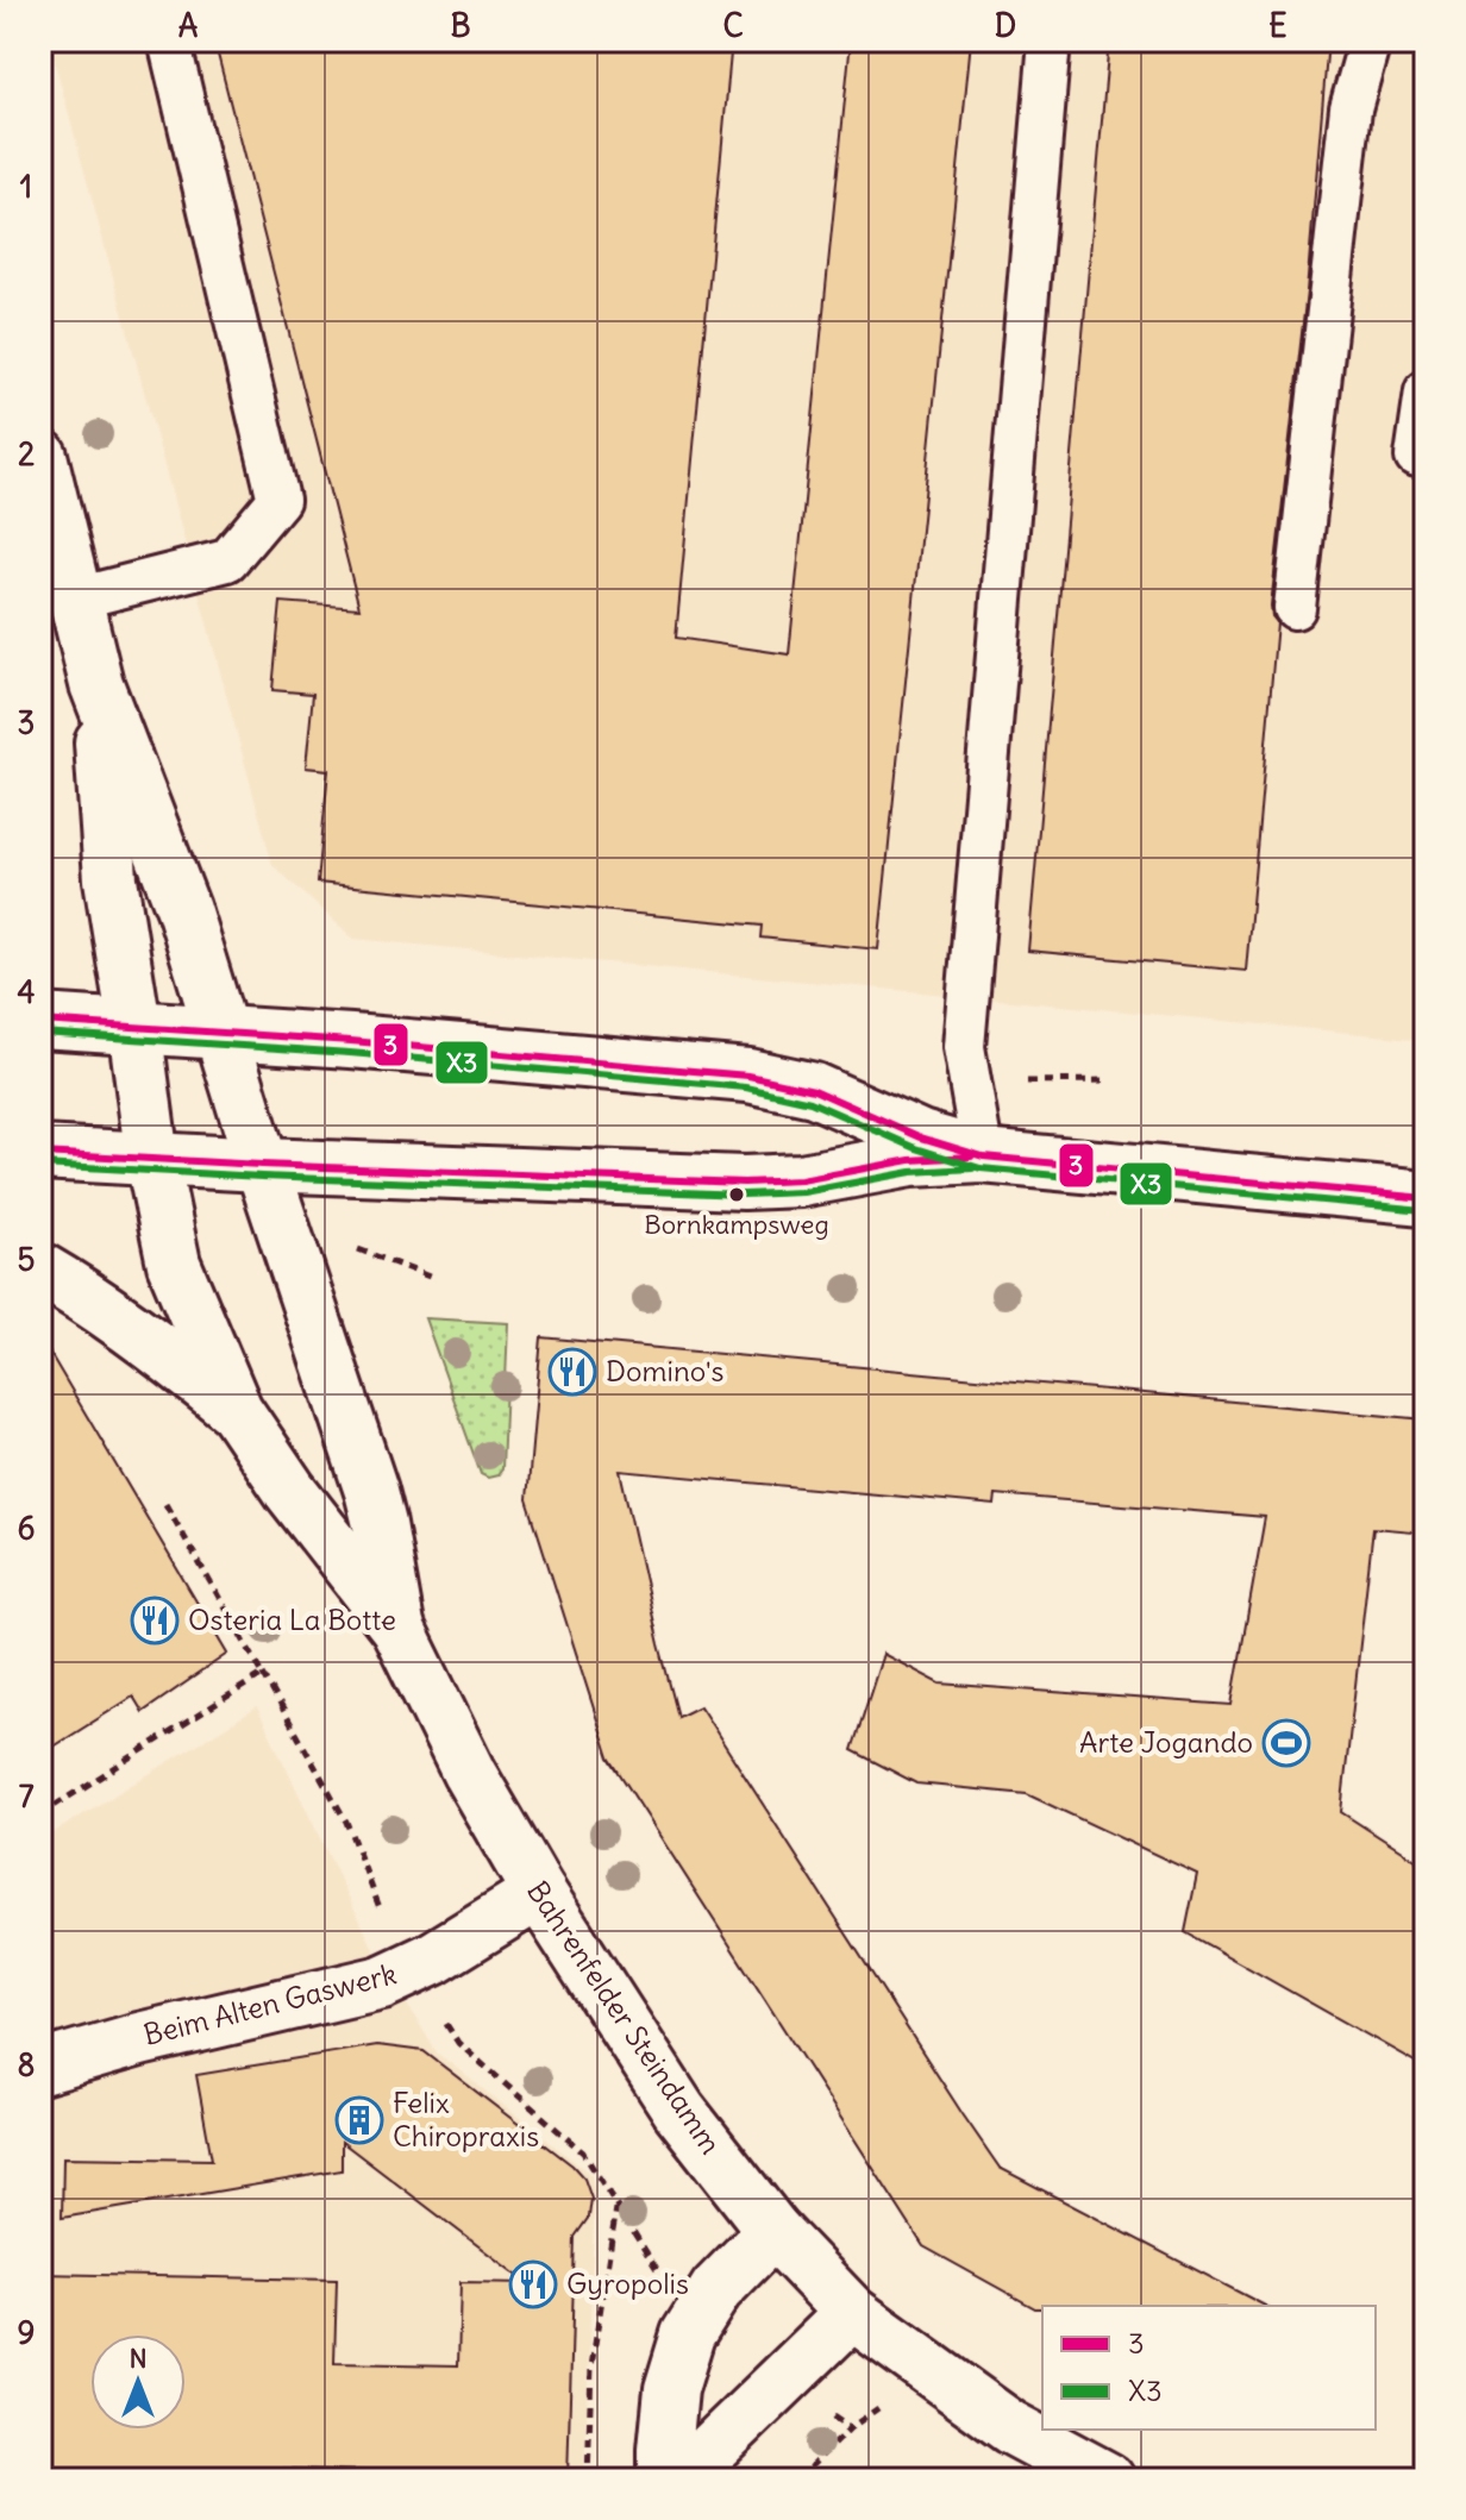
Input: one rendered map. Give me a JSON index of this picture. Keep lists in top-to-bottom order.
{
  "streets": {
    "main road": ["Beim Alten Gaswerk", "Bahrenfelder Steindamm"]
  },
  "crossings": [
    ["Beim Alten Gaswerk", "Bahrenfelder Steindamm"]
  ],
  "places": {
    "other": ["Bornkampsweg"],
    "restaurant": ["Domino's", "Osteria La Botte", "Gyropolis"],
    "sports": ["Arte Jogando"],
    "building": ["Felix Chiropraxis"]
  },
  "lines": ["transit line 3", "transit line X3"],
  "legend": ["3", "X3"],
  "north": "top",
  "grid": {
    "columns": [
      "A",
      "B",
      "C",
      "D",
      "E"
    ],
    "rows": [
      "1",
      "2",
      "3",
      "4",
      "5",
      "6",
      "7",
      "8",
      "9"
    ]
  }
}
